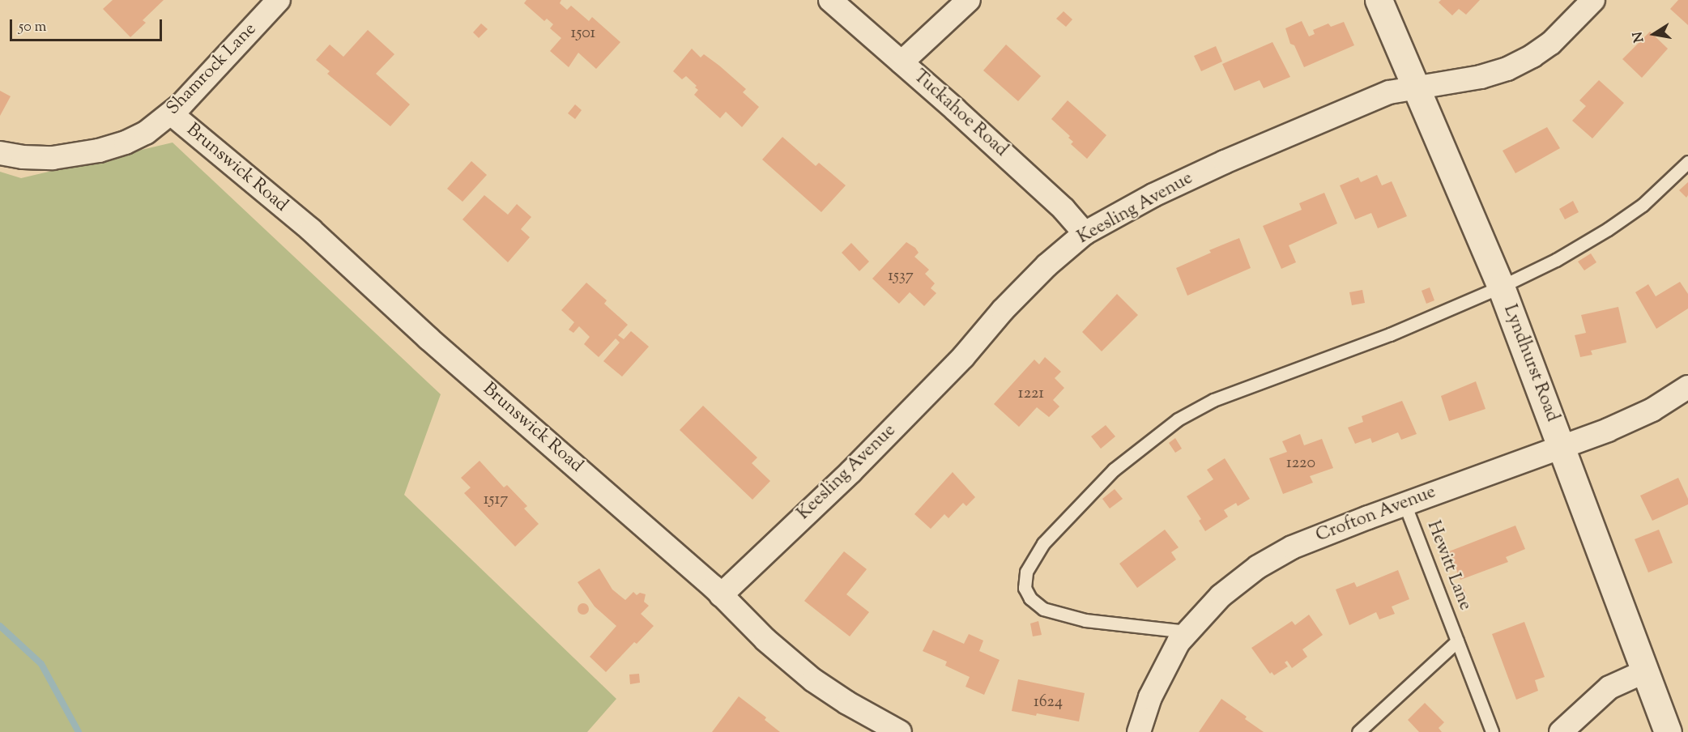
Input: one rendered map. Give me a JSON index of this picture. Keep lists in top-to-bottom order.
{
  "streets": {
    "main road": ["Lyndhurst Road"],
    "street": [
      "Shamrock Lane",
      "Tuckahoe Road",
      "Brunswick Road",
      "Keesling Avenue",
      "Crofton Avenue"
    ],
    "lane": ["Hewitt Lane"]
  },
  "crossings": [
    ["Shamrock Lane", "Brunswick Road"],
    ["Tuckahoe Road", "Keesling Avenue"],
    ["Brunswick Road", "Keesling Avenue"],
    ["Keesling Avenue", "Lyndhurst Road"],
    ["Lyndhurst Road", "Crofton Avenue"],
    ["Crofton Avenue", "Hewitt Lane"]
  ],
  "house_numbers": [
    "1501",
    "1537",
    "1221",
    "1220",
    "1517",
    "1624"
  ],
  "scale_bar": "50 m",
  "north": "left"
}
